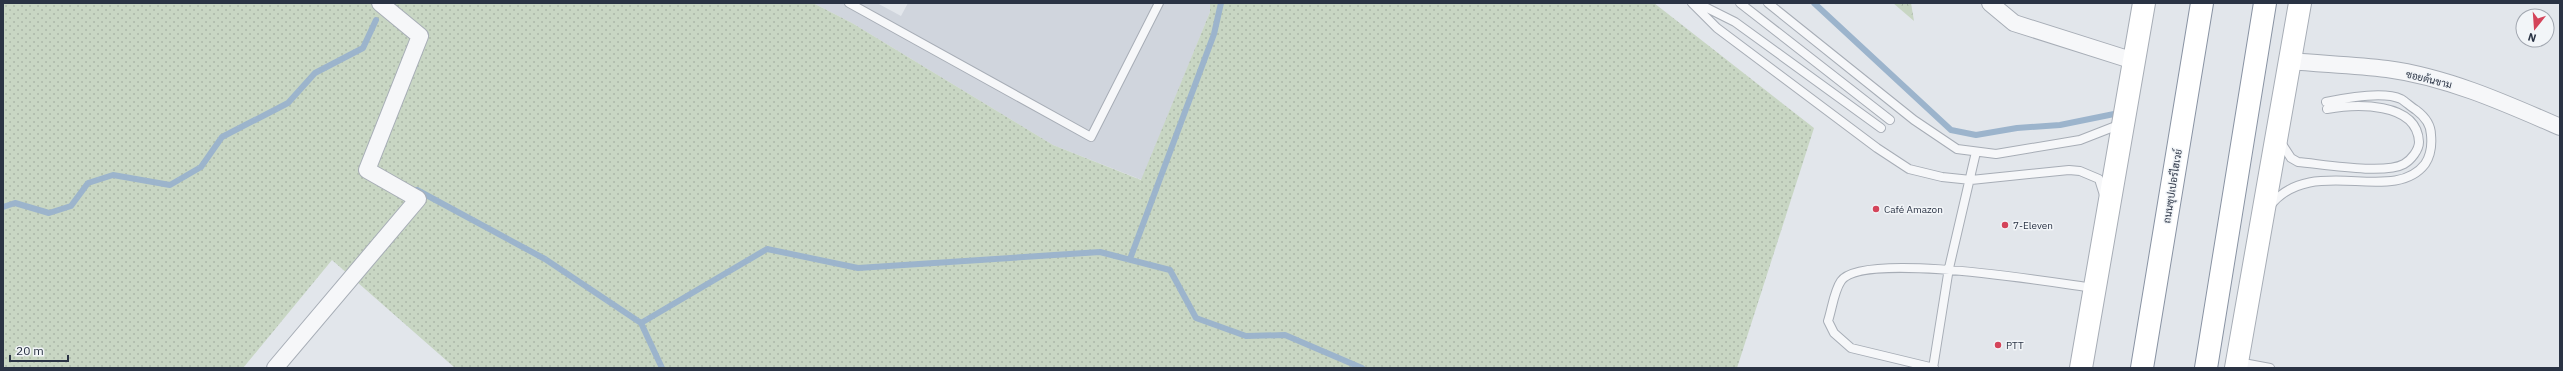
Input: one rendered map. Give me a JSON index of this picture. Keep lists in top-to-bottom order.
{
  "streets": {
    "main road": ["ถนนซุปเปอร์ไฮเวย์"],
    "street": ["ซอยต้นขาม"]
  },
  "places": ["Café Amazon", "7-Eleven", "PTT"],
  "scale_bar": "20 m",
  "north": "bottom"
}
